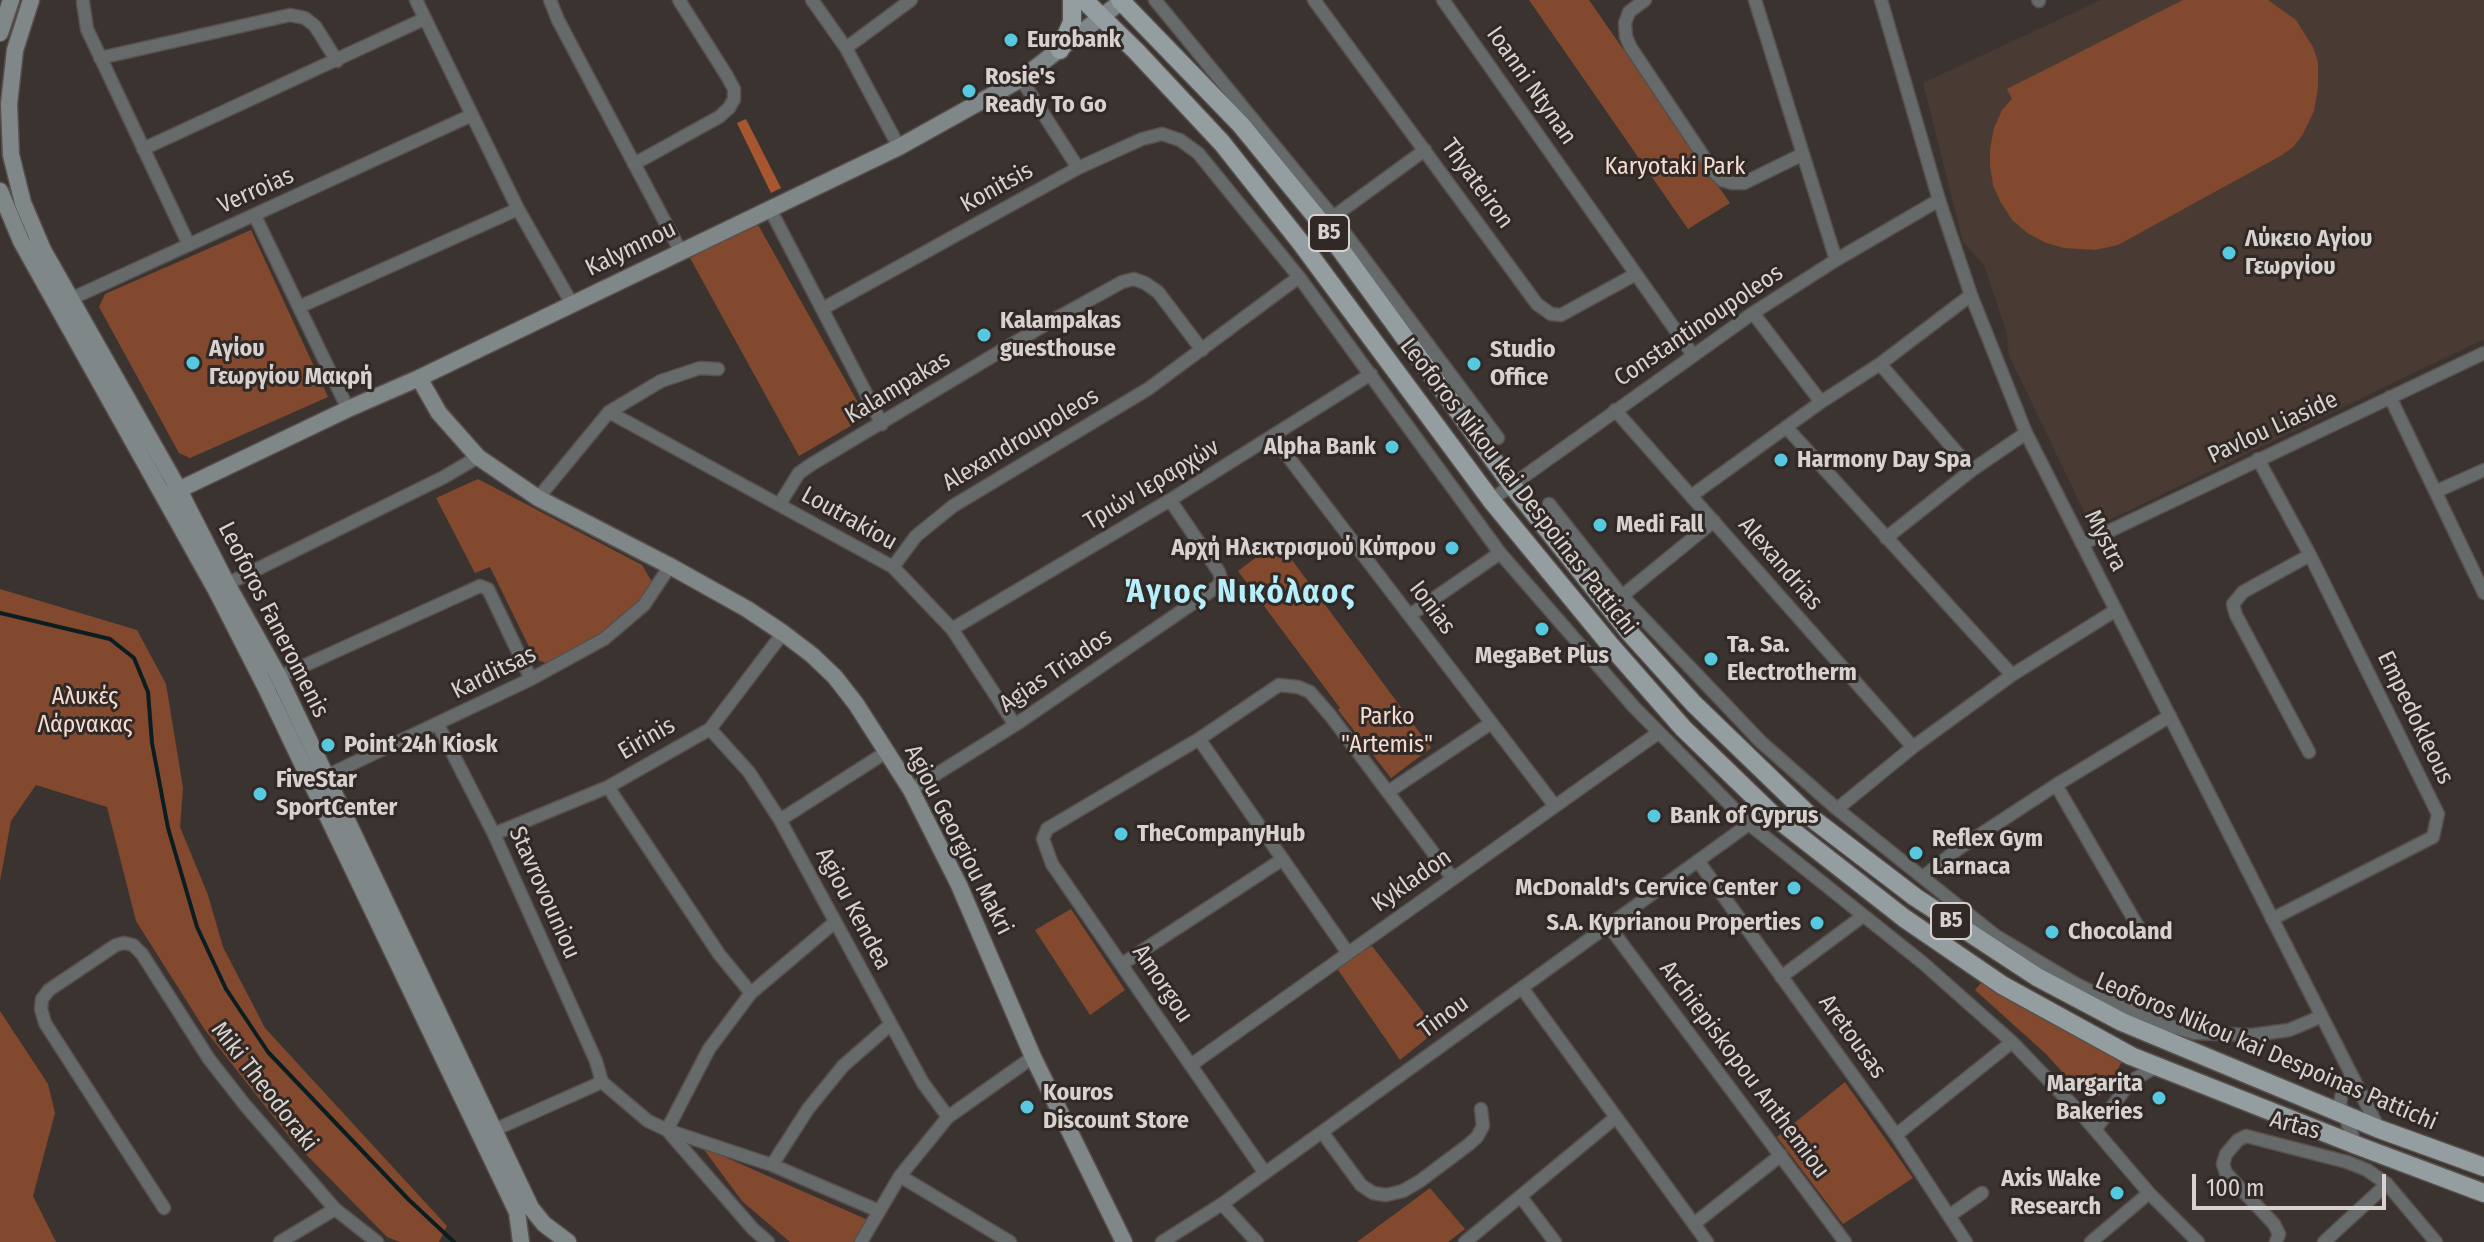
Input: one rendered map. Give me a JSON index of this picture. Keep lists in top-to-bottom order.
{
  "streets": {
    "main road": [
      "B5",
      "Kalymnou",
      "Leoforos Nikou kai Despoinas Pattichi",
      "Leoforos Faneromenis",
      "Agiou Georgiou Makri"
    ],
    "street": [
      "Ioanni Ntynan",
      "Thyateiron",
      "Konitsis",
      "Verroias",
      "Constantinoupoleos",
      "Kalampakas",
      "Pavlou Liaside",
      "Alexandroupoleos",
      "Τριών Ιεραρχών",
      "Loutrakiou",
      "Mystra",
      "Alexandrias",
      "Ionias",
      "Agias Triados",
      "Karditsas",
      "Empedokleous",
      "Eirinis",
      "Kykladon",
      "Stavrovouniou",
      "Agiou Kendea",
      "Amorgou",
      "Tinou",
      "Aretousas",
      "Archiepiskopou Anthemiou",
      "Miki Theodoraki",
      "Artas"
    ]
  },
  "crossings": [
    ["Ioanni Ntynan", "Thyateiron"],
    ["Ioanni Ntynan", "Constantinoupoleos"],
    ["Konitsis", "Alexandroupoleos"],
    ["Verroias", "Leoforos Faneromenis"],
    ["Kalymnou", "Leoforos Nikou kai Despoinas Pattichi"],
    ["Kalymnou", "Leoforos Faneromenis"],
    ["Kalymnou", "Agiou Georgiou Makri"],
    ["Constantinoupoleos", "Leoforos Nikou kai Despoinas Pattichi"],
    ["Constantinoupoleos", "Mystra"],
    ["Constantinoupoleos", "Alexandrias"],
    ["Kalampakas", "Alexandroupoleos"],
    ["Kalampakas", "Loutrakiou"],
    ["Pavlou Liaside", "Mystra"],
    ["Pavlou Liaside", "Empedokleous"],
    ["Alexandroupoleos", "Loutrakiou"],
    ["Τριών Ιεραρχών", "Loutrakiou"],
    ["Τριών Ιεραρχών", "Ionias"],
    ["Τριών Ιεραρχών", "Agias Triados"],
    ["Leoforos Nikou kai Despoinas Pattichi", "Mystra"],
    ["Loutrakiou", "Agias Triados"],
    ["Mystra", "Empedokleous"],
    ["Ionias", "Kykladon"],
    ["Leoforos Faneromenis", "Karditsas"],
    ["Agias Triados", "Agiou Georgiou Makri"],
    ["Karditsas", "Agiou Georgiou Makri"],
    ["Karditsas", "Stavrovouniou"],
    ["Eirinis", "Agiou Georgiou Makri"],
    ["Eirinis", "Stavrovouniou"],
    ["Eirinis", "Agiou Kendea"],
    ["Kykladon", "Amorgou"],
    ["Amorgou", "Tinou"],
    ["Tinou", "Aretousas"],
    ["Tinou", "Archiepiskopou Anthemiou"]
  ],
  "districts": ["Άγιος Νικόλαος"],
  "parks": ["Karyotaki Park", "Αλυκές Λάρνακας", "Parko \"Artemis\""],
  "places": [
    "Eurobank",
    "Rosie's Ready To Go",
    "Λύκειο Αγίου Γεωργίου",
    "Kalampakas guesthouse",
    "Αγίου Γεωργίου Μακρή",
    "Studio Office",
    "Alpha Bank",
    "Harmony Day Spa",
    "Medi Fall",
    "Αρχή Ηλεκτρισμού Κύπρου",
    "MegaBet Plus",
    "Ta. Sa. Electrotherm",
    "Point 24h Kiosk",
    "FiveStar SportCenter",
    "Bank of Cyprus",
    "TheCompanyHub",
    "Reflex Gym Larnaca",
    "McDonald's Cervice Center",
    "S.A. Kyprianou Properties",
    "Chocoland",
    "Margarita Bakeries",
    "Kouros Discount Store",
    "Axis Wake Research"
  ],
  "scale_bar": "100 m"
}
